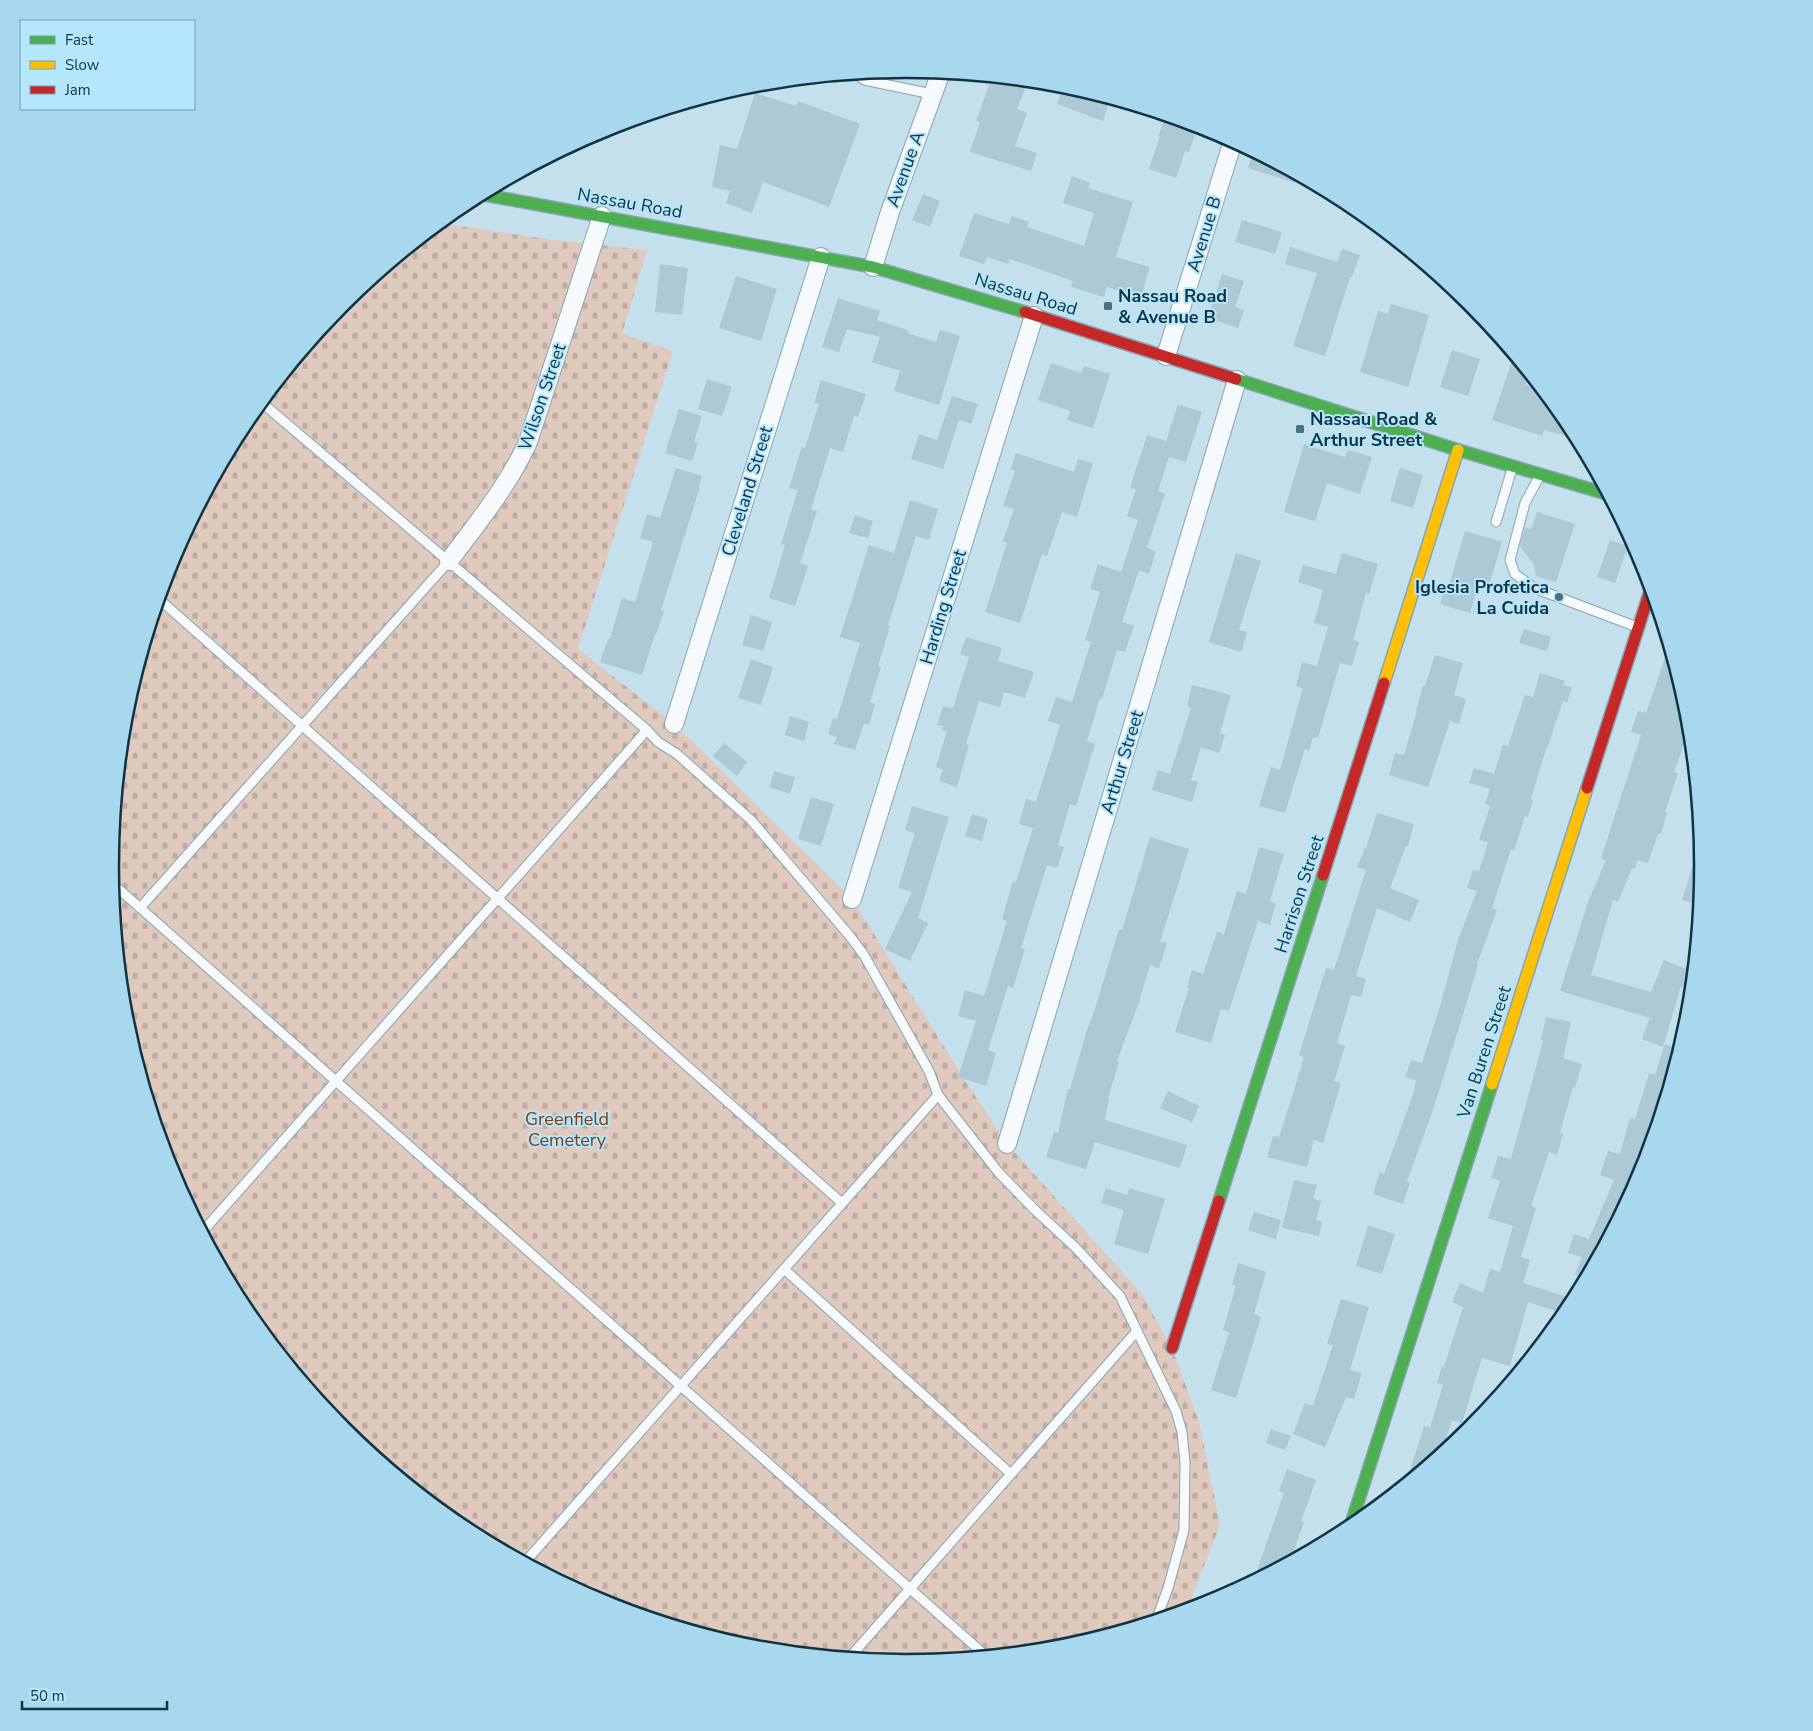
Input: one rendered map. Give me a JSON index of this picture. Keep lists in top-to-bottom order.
{
  "streets": {
    "street": [
      "Avenue A",
      "Nassau Road",
      "Avenue B",
      "Wilson Street",
      "Cleveland Street",
      "Harding Street",
      "Arthur Street",
      "Harrison Street",
      "Van Buren Street"
    ]
  },
  "crossings": [
    ["Avenue A", "Nassau Road"],
    ["Nassau Road", "Avenue B"],
    ["Nassau Road", "Wilson Street"],
    ["Nassau Road", "Cleveland Street"],
    ["Nassau Road", "Harding Street"],
    ["Nassau Road", "Arthur Street"],
    ["Nassau Road", "Harrison Street"]
  ],
  "parks": ["Greenfield Cemetery"],
  "places": {
    "transit": ["Nassau Road & Avenue B", "Nassau Road & Arthur Street"],
    "other": ["Iglesia Profetica La Cuida"]
  },
  "legend": ["Fast", "Slow", "Jam"],
  "scale_bar": "50 m"
}
